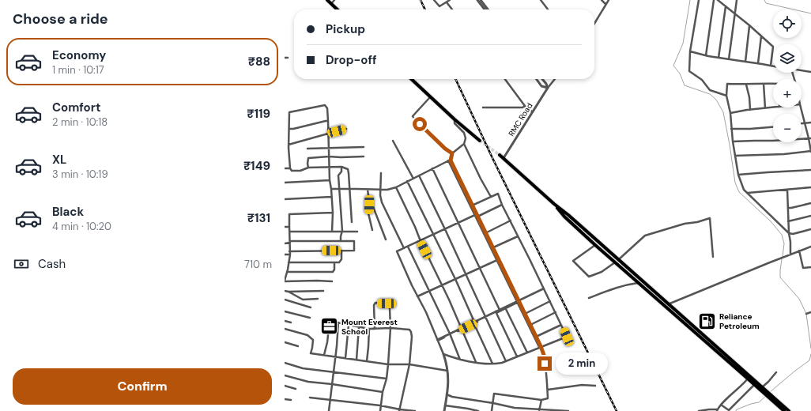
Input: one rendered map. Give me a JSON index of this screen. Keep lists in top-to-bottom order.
{
  "streets": {
    "street": ["RMC Road"]
  },
  "places": {
    "fuel station": ["Reliance Petroleum"],
    "office": ["Mount Everest School"]
  },
  "page": {
    "heading": "Choose a ride",
    "map_buttons": ["+", "−"],
    "banner": ["Pickup", "Drop-off"],
    "list": [
      {
        "name": "Economy",
        "note": "1 min · 10:17",
        "value": "₹88"
      },
      {
        "name": "Comfort",
        "note": "2 min · 10:18",
        "value": "₹119"
      },
      {
        "name": "XL",
        "note": "3 min · 10:19",
        "value": "₹149"
      },
      {
        "name": "Black",
        "note": "4 min · 10:20",
        "value": "₹131"
      }
    ],
    "pay": ["Cash", "710 m"],
    "bubble": "2 min",
    "buttons": "Confirm"
  }
}
